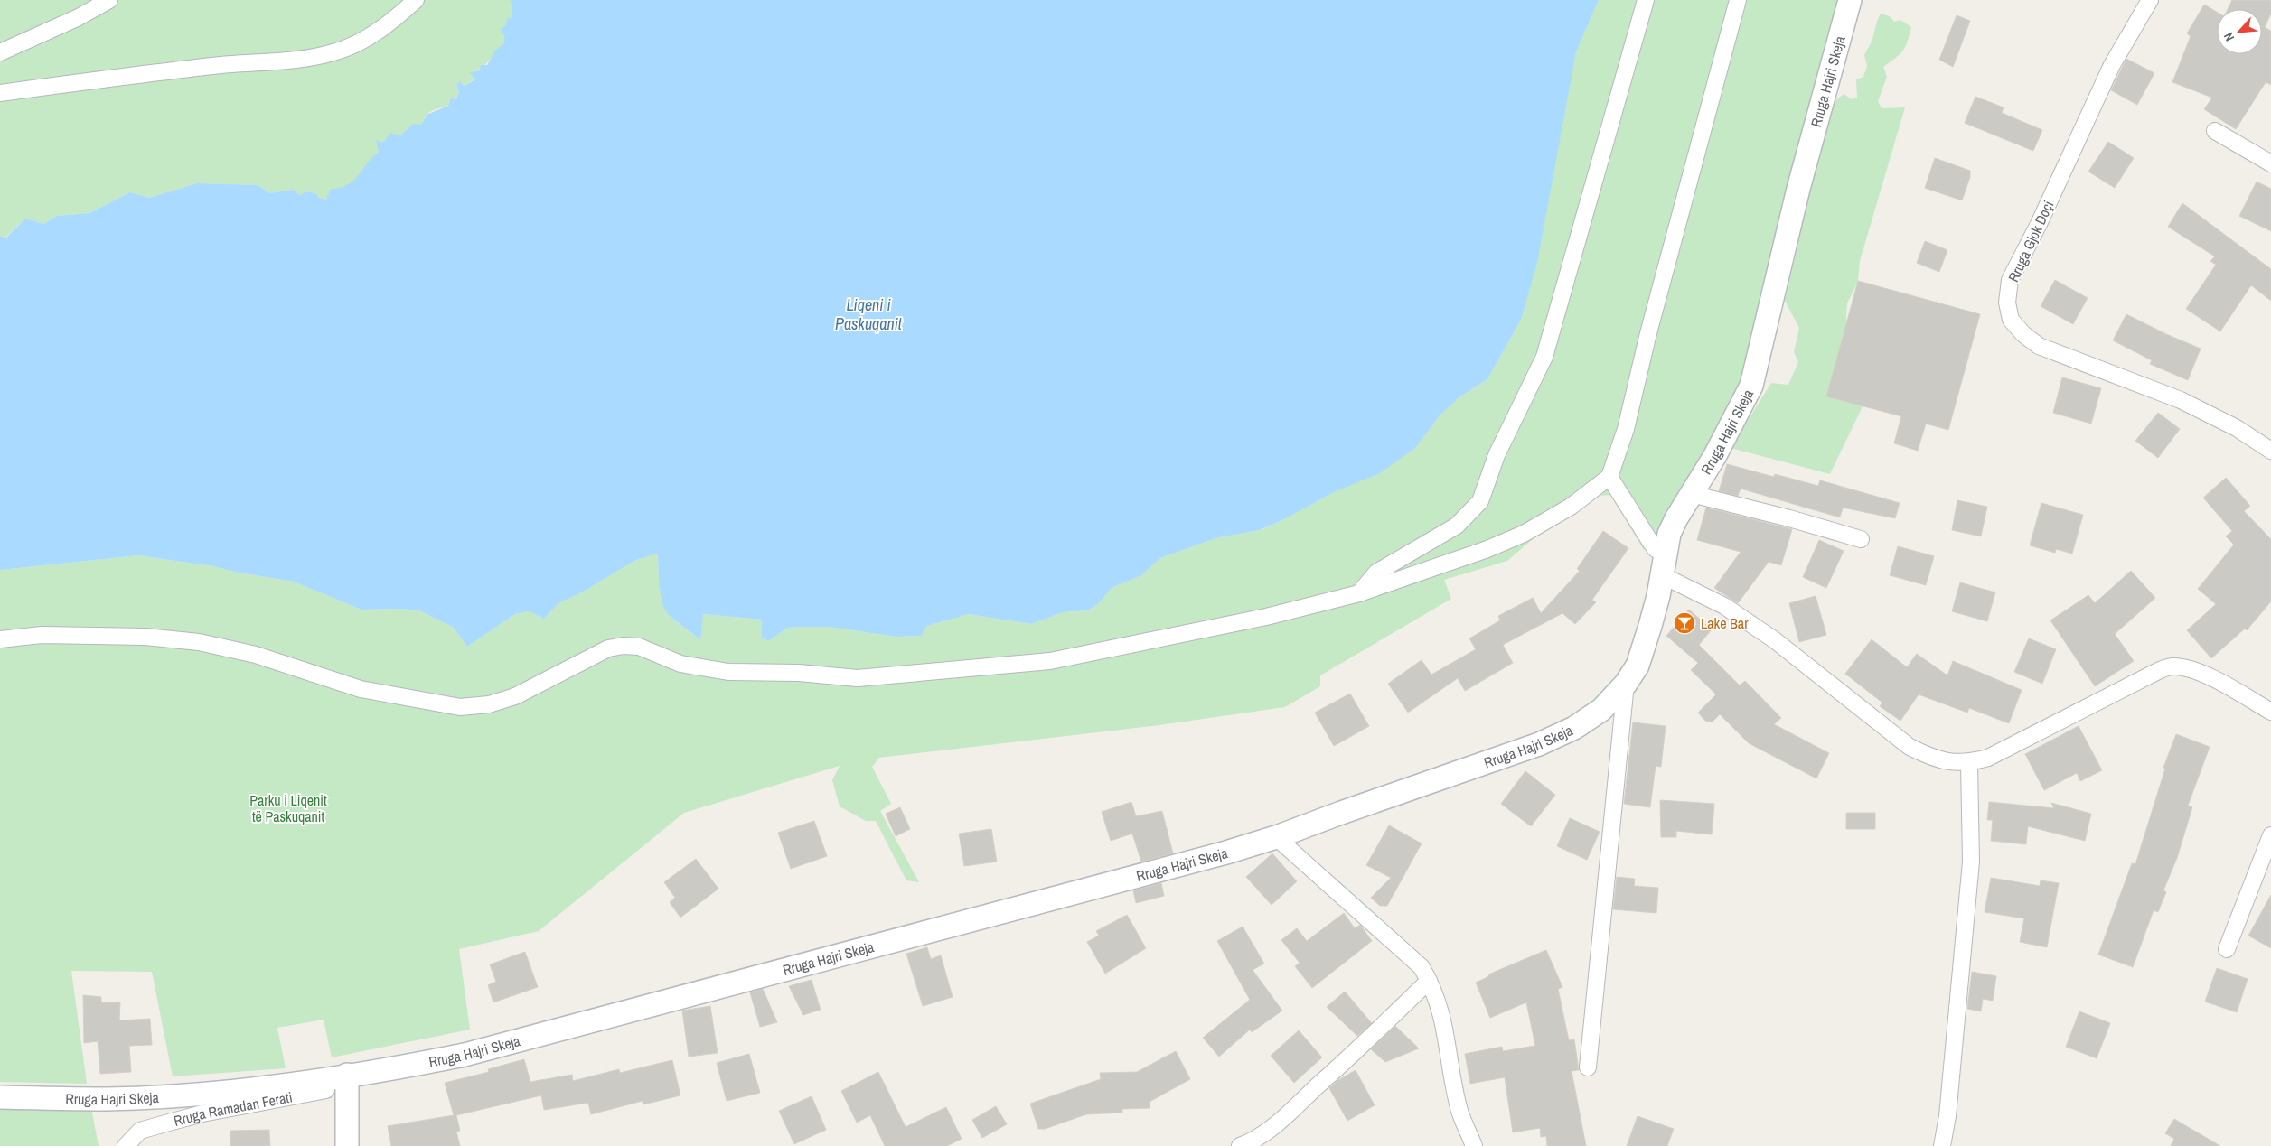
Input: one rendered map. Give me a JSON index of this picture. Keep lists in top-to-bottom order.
{
  "streets": {
    "street": ["Rruga Hajri Skeja", "Rruga Gjok Doçi", "Rruga Ramadan Ferati"]
  },
  "crossings": [
    ["Rruga Hajri Skeja", "Rruga Ramadan Ferati"]
  ],
  "water": ["Liqeni i Paskuqanit"],
  "parks": ["Parku i Liqenit të Paskuqanit"],
  "places": {
    "bar": ["Lake Bar"]
  },
  "north": "bottom left"
}
